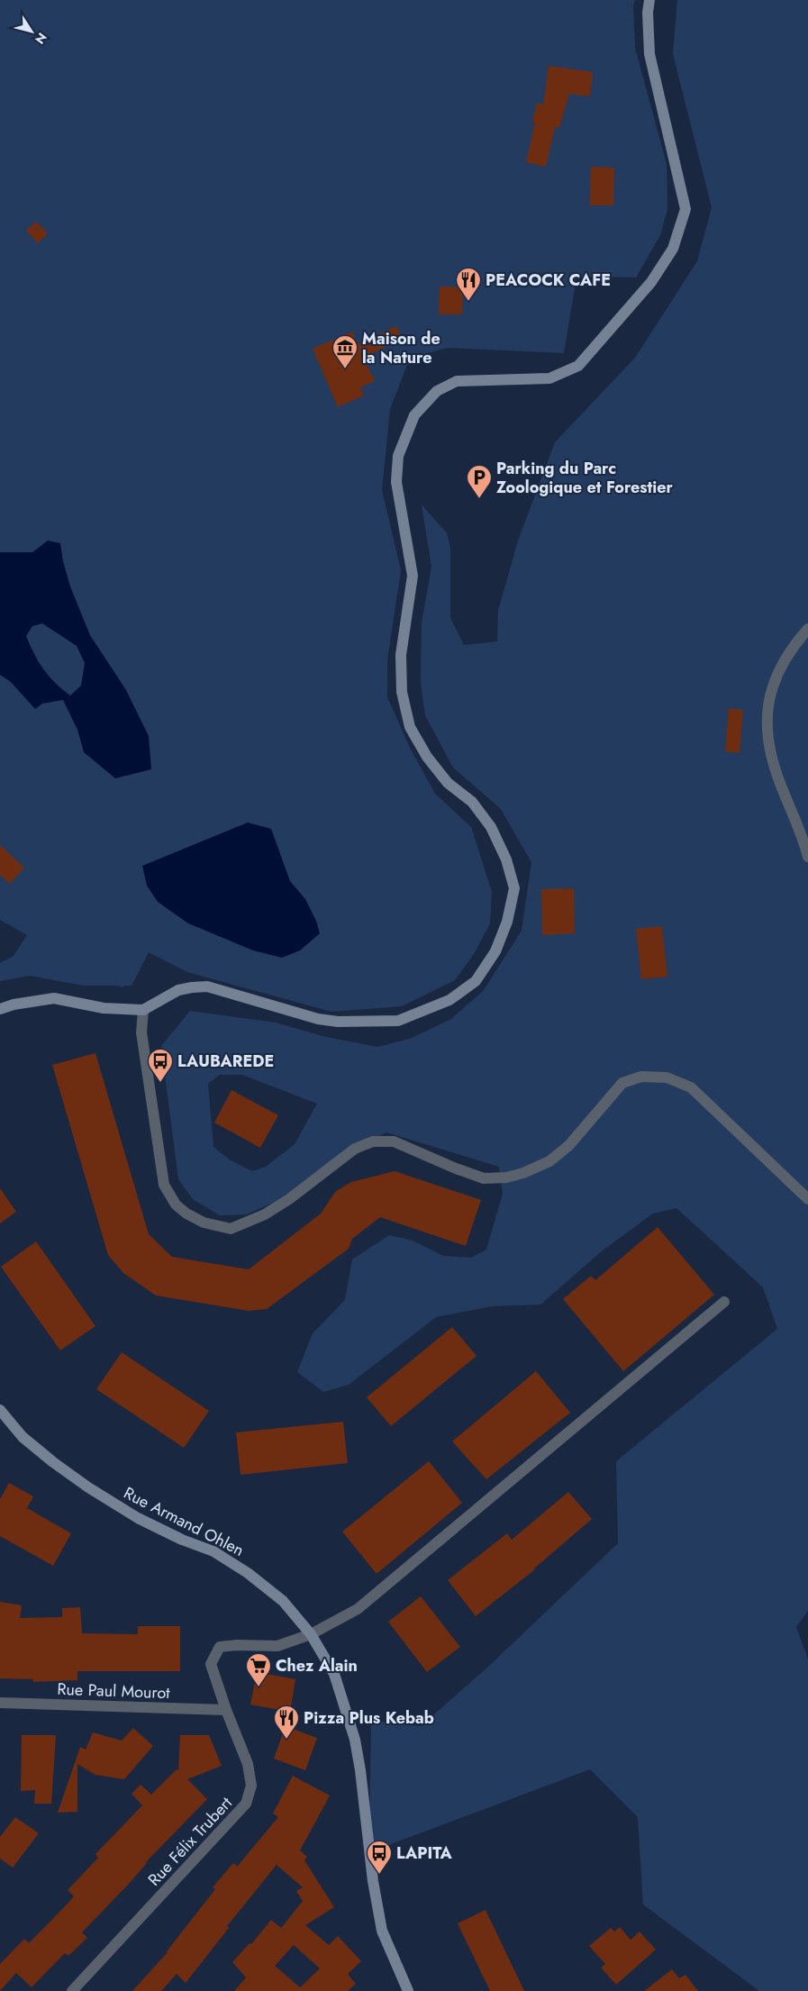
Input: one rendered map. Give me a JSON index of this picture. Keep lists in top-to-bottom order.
{
  "streets": {
    "main road": ["Rue Armand Ohlen"],
    "street": ["Rue Paul Mourot", "Rue Félix Trubert"]
  },
  "crossings": [
    ["Rue Armand Ohlen", "Rue Félix Trubert"],
    ["Rue Paul Mourot", "Rue Félix Trubert"]
  ],
  "places": {
    "restaurant": ["PEACOCK CAFE", "Pizza Plus Kebab"],
    "museum": ["Maison de la Nature"],
    "parking": ["Parking du Parc Zoologique et Forestier"],
    "bus stop": ["LAUBAREDE", "LAPITA"],
    "supermarket": ["Chez Alain"]
  },
  "north": "bottom right"
}
